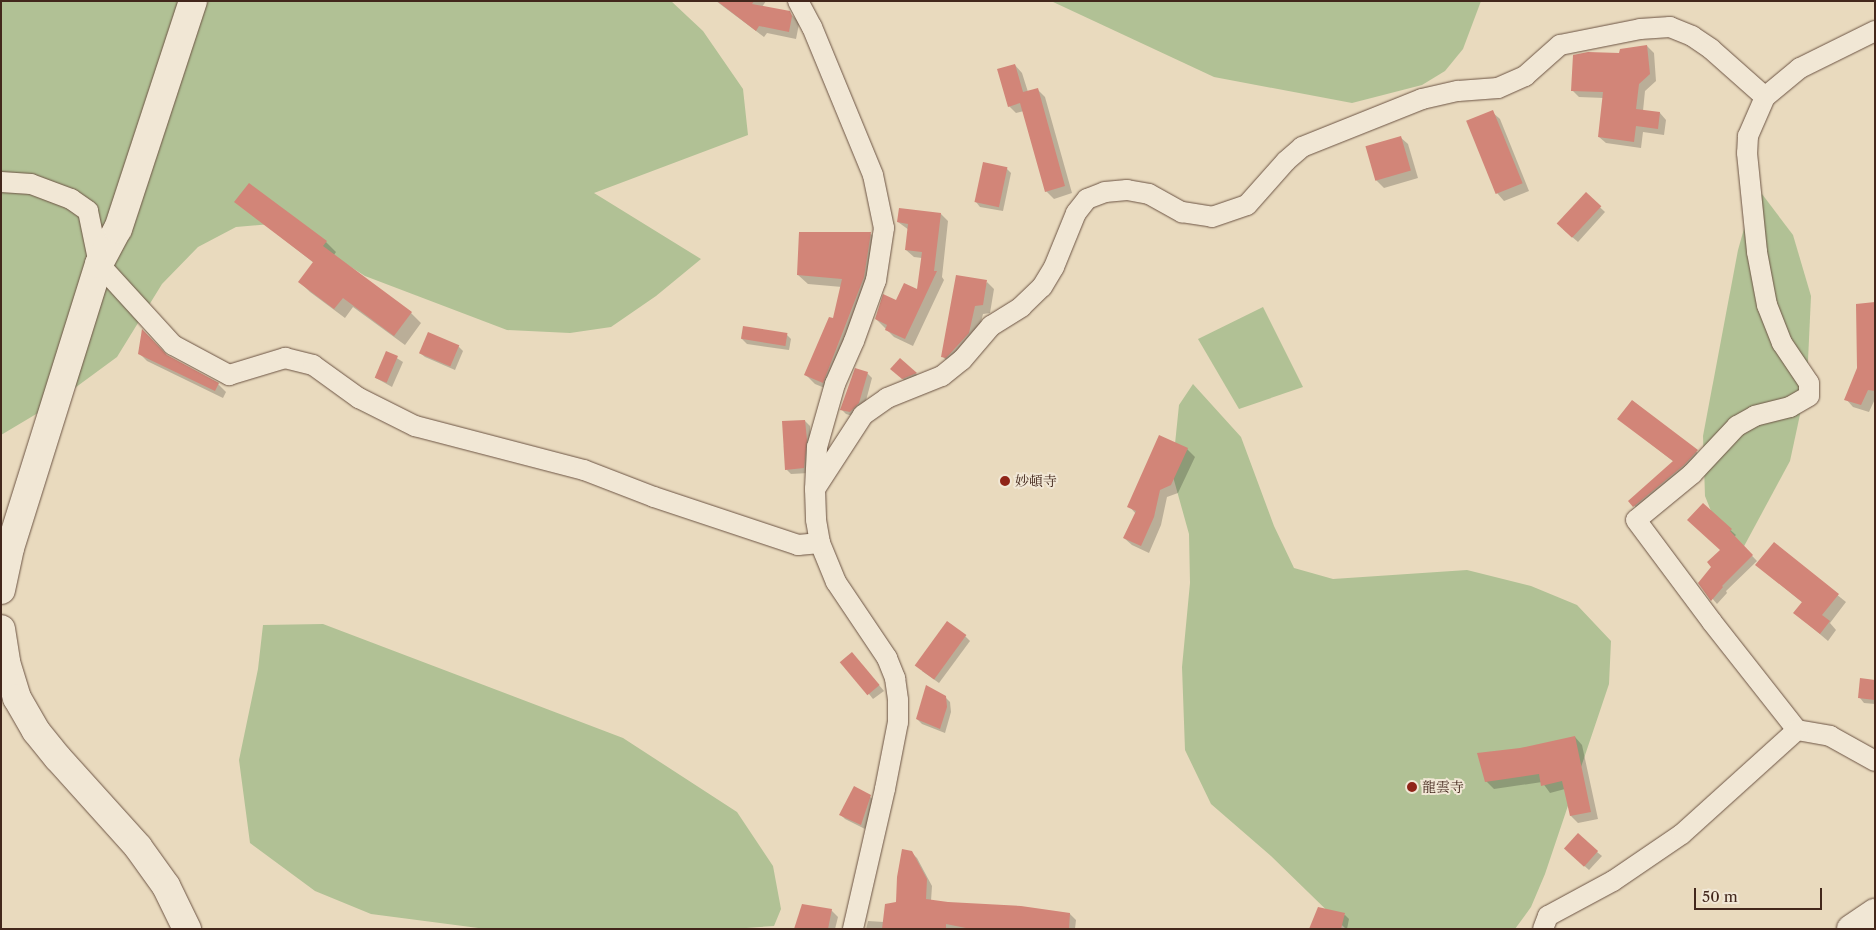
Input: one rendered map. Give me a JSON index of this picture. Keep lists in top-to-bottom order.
{
  "places": ["妙頓寺", "龍雲寺"],
  "scale_bar": "50 m"
}
